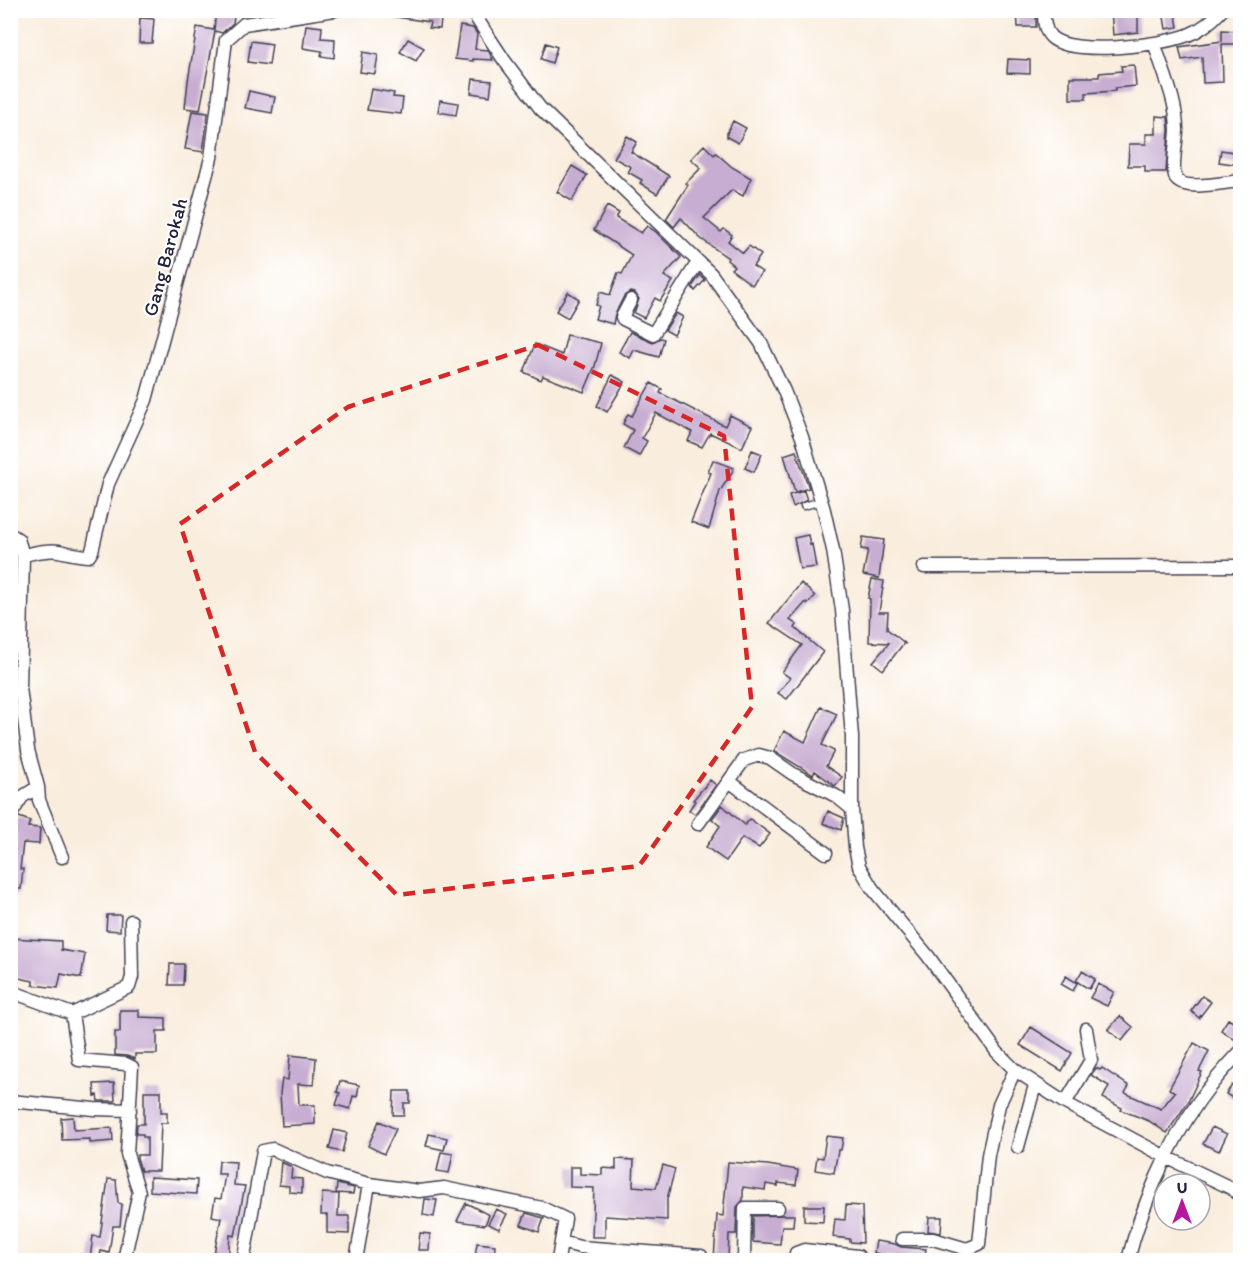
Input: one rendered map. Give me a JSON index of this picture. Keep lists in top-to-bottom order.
{
  "streets": {
    "street": ["Gang Barokah"]
  },
  "north": "top"
}
